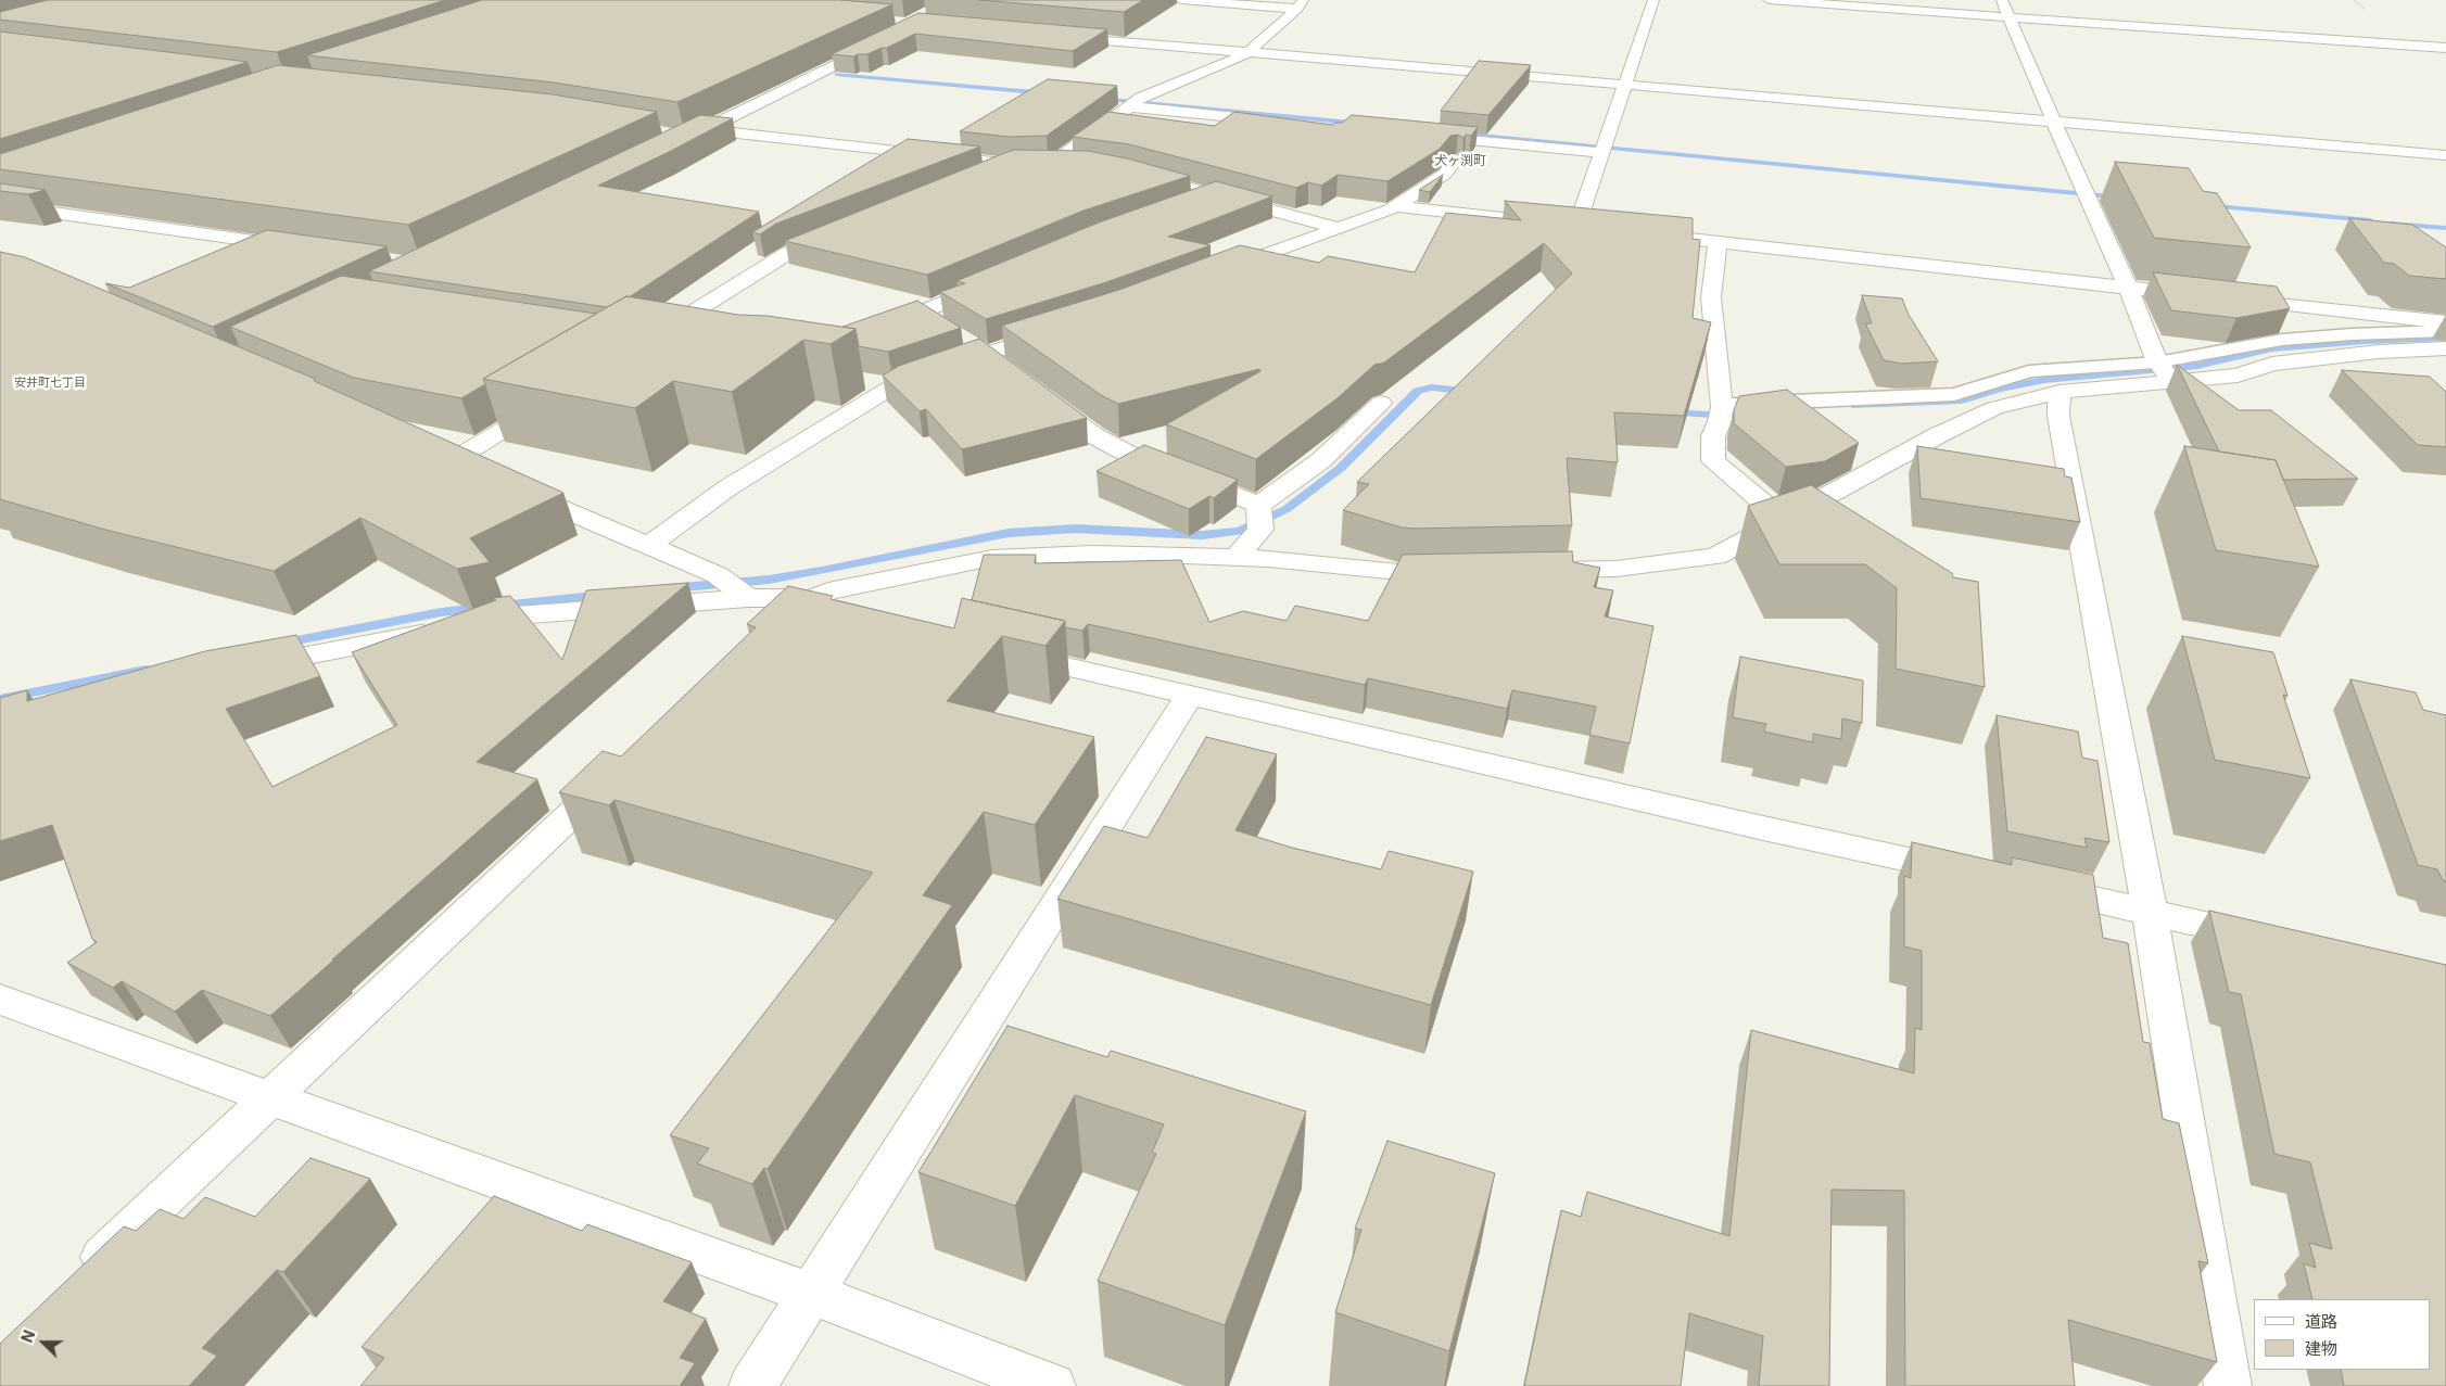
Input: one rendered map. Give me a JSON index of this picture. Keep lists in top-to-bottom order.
{
  "districts": ["犬ヶ渕町", "安井町七丁目"],
  "legend": ["道路", "建物"],
  "north": "left"
}
